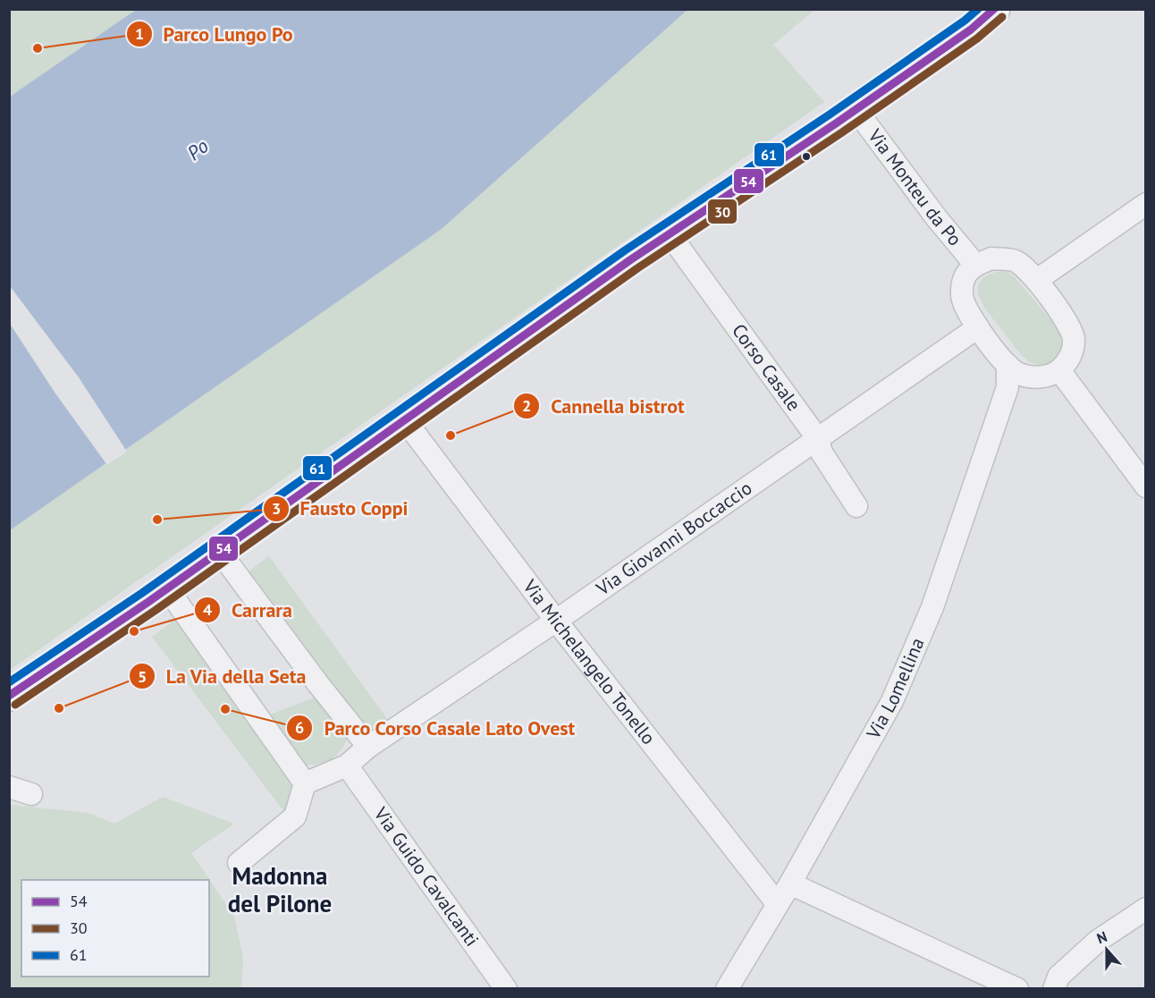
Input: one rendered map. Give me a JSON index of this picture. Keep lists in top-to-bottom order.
{
  "streets": {
    "street": [
      "Via Monteu da Po",
      "Corso Casale",
      "Via Giovanni Boccaccio",
      "Via Michelangelo Tonello",
      "Via Lomellina",
      "Via Guido Cavalcanti"
    ]
  },
  "crossings": [
    ["Via Monteu da Po", "Via Giovanni Boccaccio"],
    ["Via Monteu da Po", "Via Lomellina"],
    ["Corso Casale", "Via Giovanni Boccaccio"],
    ["Via Giovanni Boccaccio", "Via Michelangelo Tonello"],
    ["Via Giovanni Boccaccio", "Via Lomellina"],
    ["Via Giovanni Boccaccio", "Via Guido Cavalcanti"],
    ["Via Michelangelo Tonello", "Via Lomellina"]
  ],
  "districts": ["Madonna del Pilone"],
  "water": ["Po"],
  "places": [
    "Parco Lungo Po",
    "Cannella bistrot",
    "Fausto Coppi",
    "Carrara",
    "La Via della Seta",
    "Parco Corso Casale Lato Ovest"
  ],
  "lines": ["transit line 54", "transit line 61", "transit line 30"],
  "legend": ["54", "30", "61"],
  "north": "top"
}
